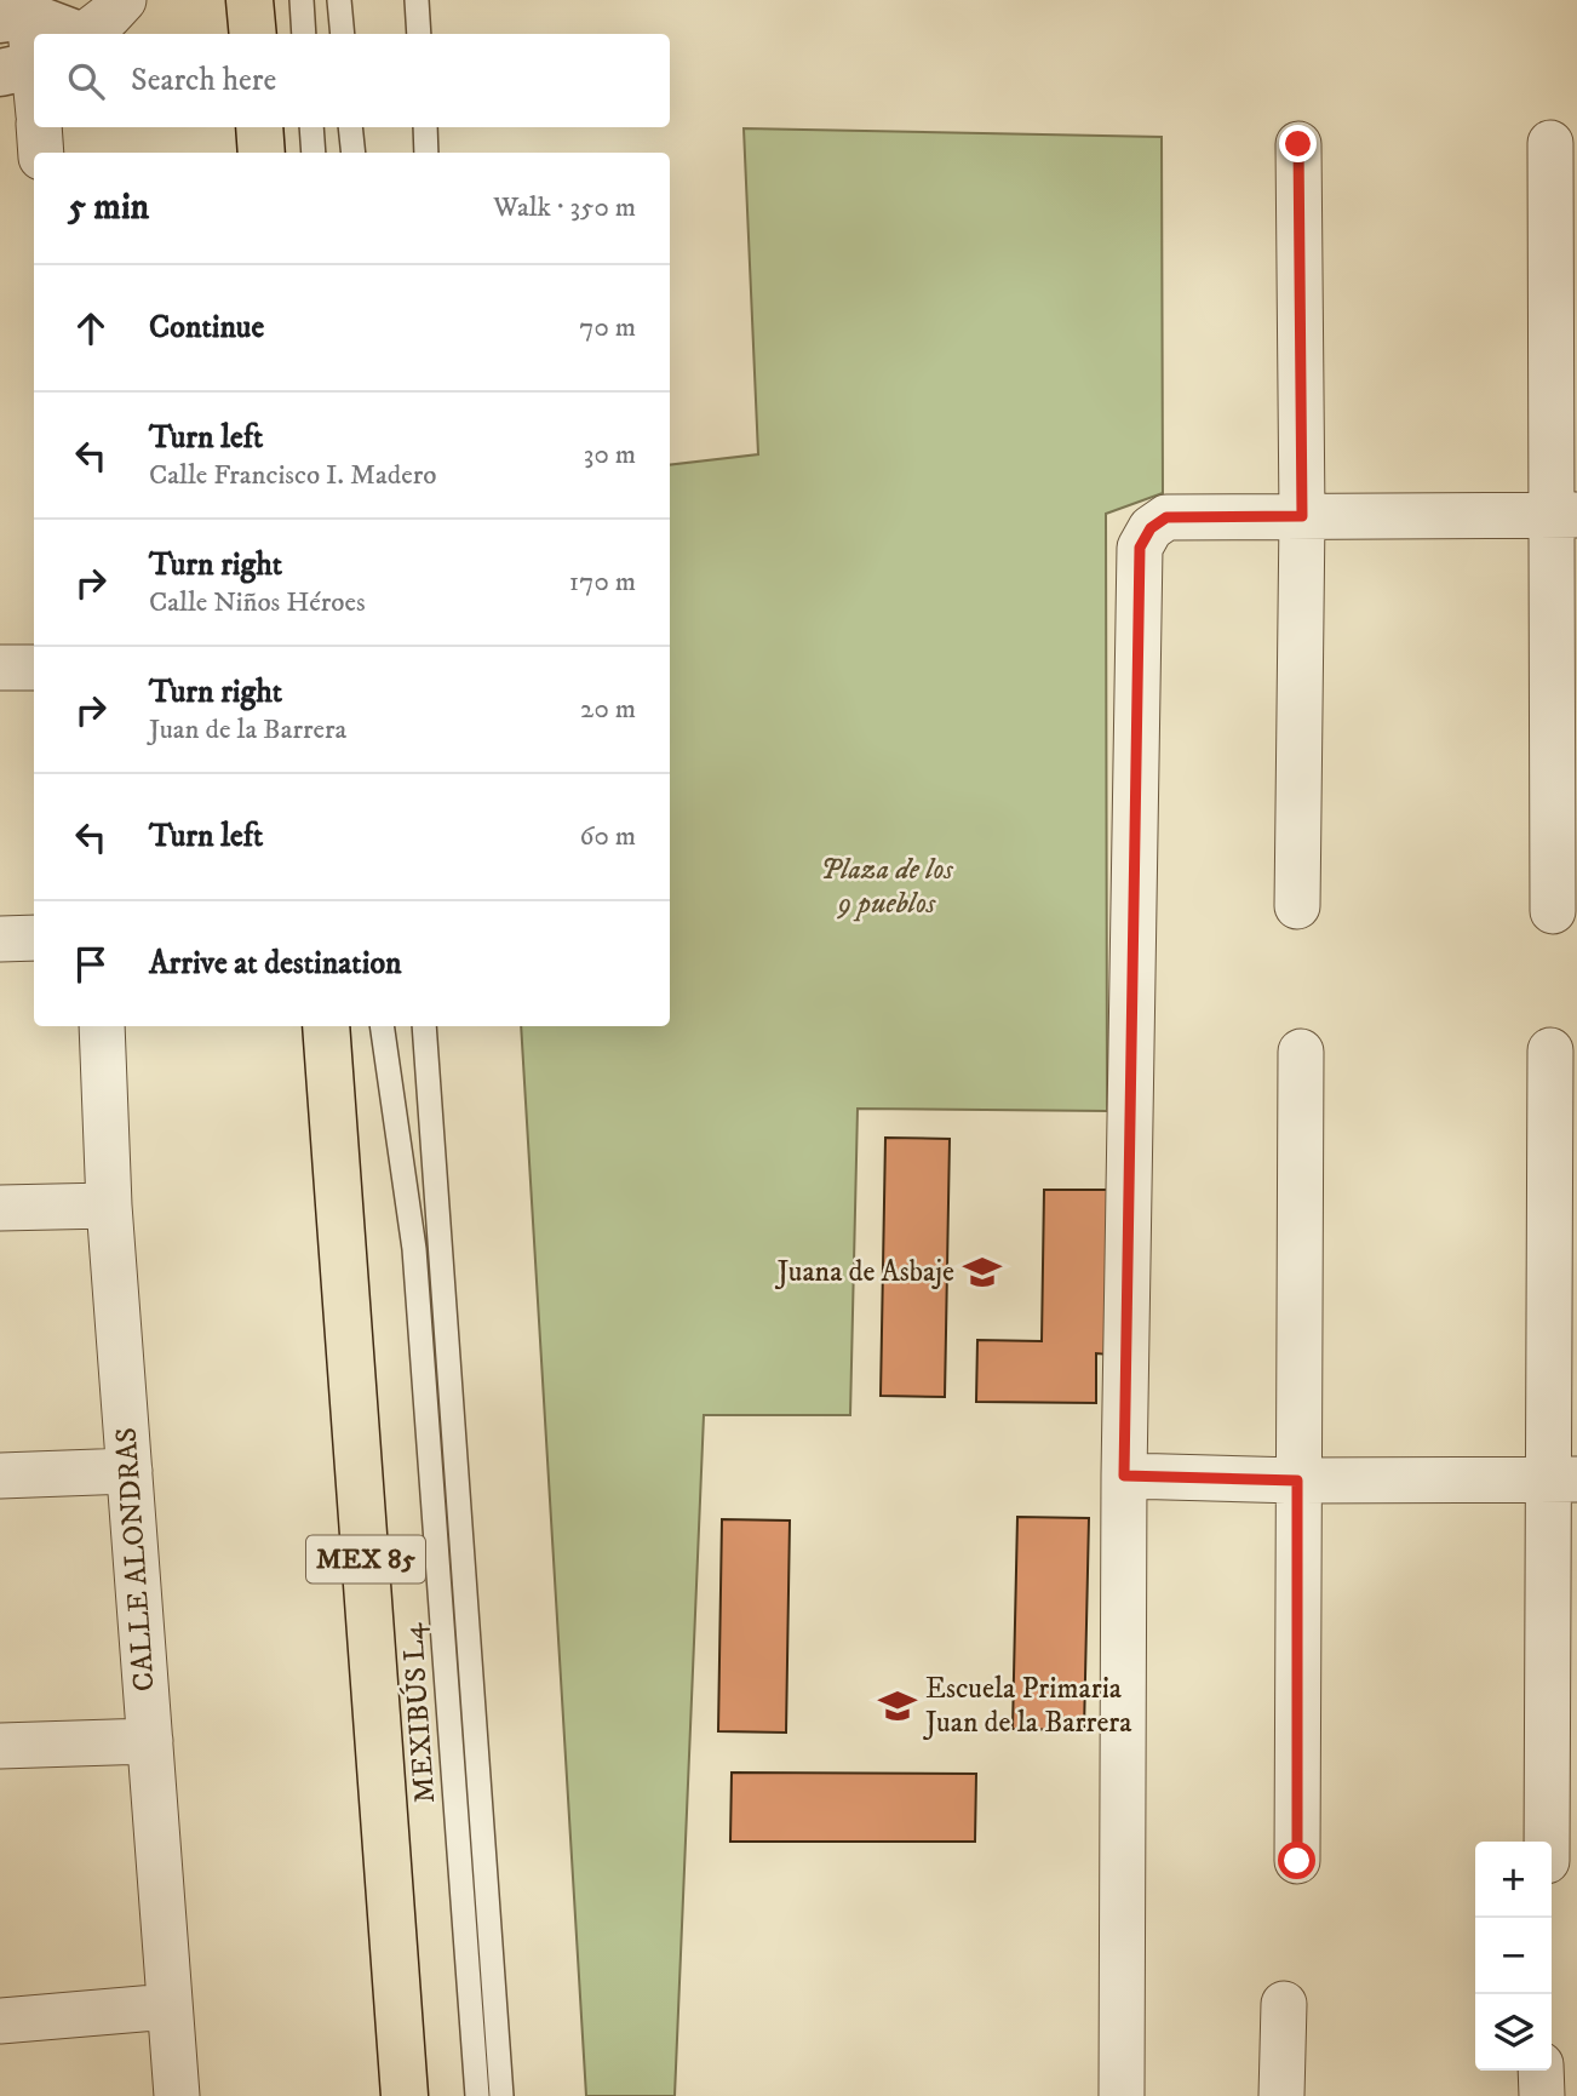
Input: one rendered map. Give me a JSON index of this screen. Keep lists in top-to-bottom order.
{
  "streets": {
    "main road": ["MEX 85"],
    "street": ["CALLE ALONDRAS"],
    "lane": ["MEXIBÚS L4"]
  },
  "parks": ["Plaza de los 9 pueblos"],
  "places": {
    "school or university": ["Juana de Asbaje", "Escuela Primaria Juan de la Barrera"]
  },
  "page": {
    "search": "Search here",
    "heading": ["5 min", "Walk · 350 m"],
    "list": [
      ["Continue", "70 m"],
      ["Turn left", "Calle Francisco I. Madero", "30 m"],
      ["Turn right", "Calle Niños Héroes", "170 m"],
      ["Turn right", "Juan de la Barrera", "20 m"],
      ["Turn left", "60 m"],
      "Arrive at destination"
    ],
    "map_buttons": ["+", "−"]
  }
}
